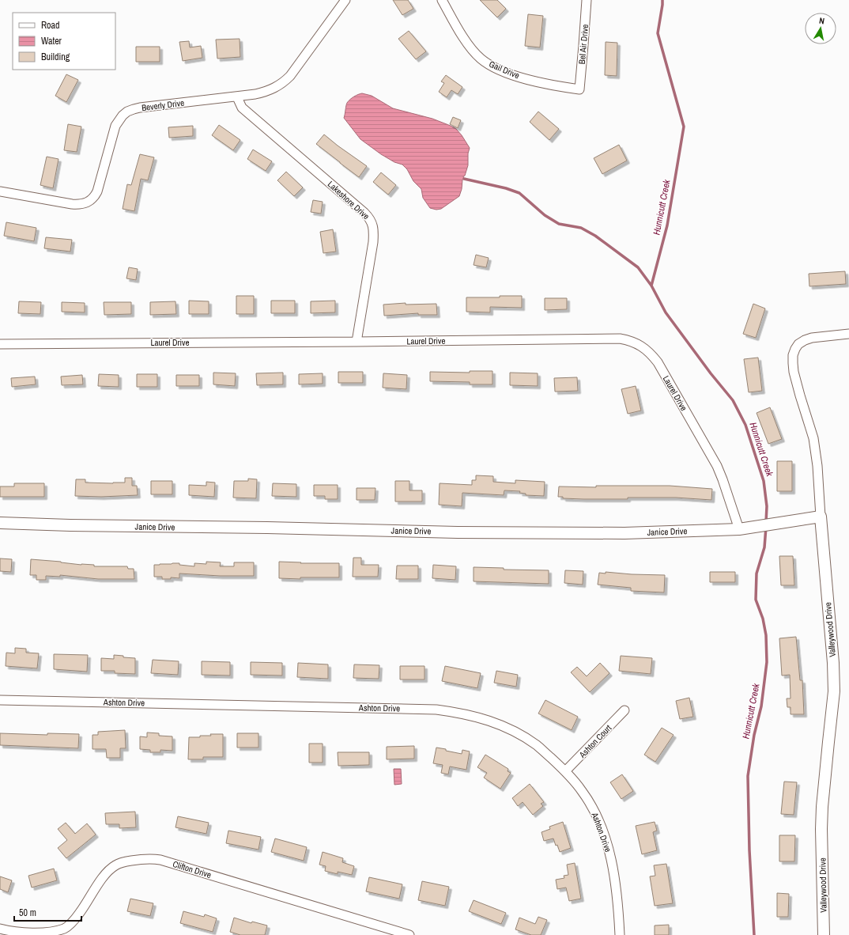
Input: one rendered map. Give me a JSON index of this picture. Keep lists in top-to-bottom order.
{
  "streets": {
    "street": [
      "Bel Air Drive",
      "Gail Drive",
      "Beverly Drive",
      "Lakeshore Drive",
      "Laurel Drive",
      "Janice Drive",
      "Valleywood Drive",
      "Ashton Drive",
      "Ashton Court",
      "Clifton Drive"
    ]
  },
  "crossings": [
    ["Bel Air Drive", "Gail Drive"],
    ["Beverly Drive", "Lakeshore Drive"],
    ["Lakeshore Drive", "Laurel Drive"],
    ["Laurel Drive", "Janice Drive"],
    ["Janice Drive", "Valleywood Drive"],
    ["Ashton Drive", "Ashton Court"]
  ],
  "water": ["Hunnicutt Creek"],
  "legend": ["Road", "Water", "Building"],
  "scale_bar": "50 m",
  "north": "top"
}
